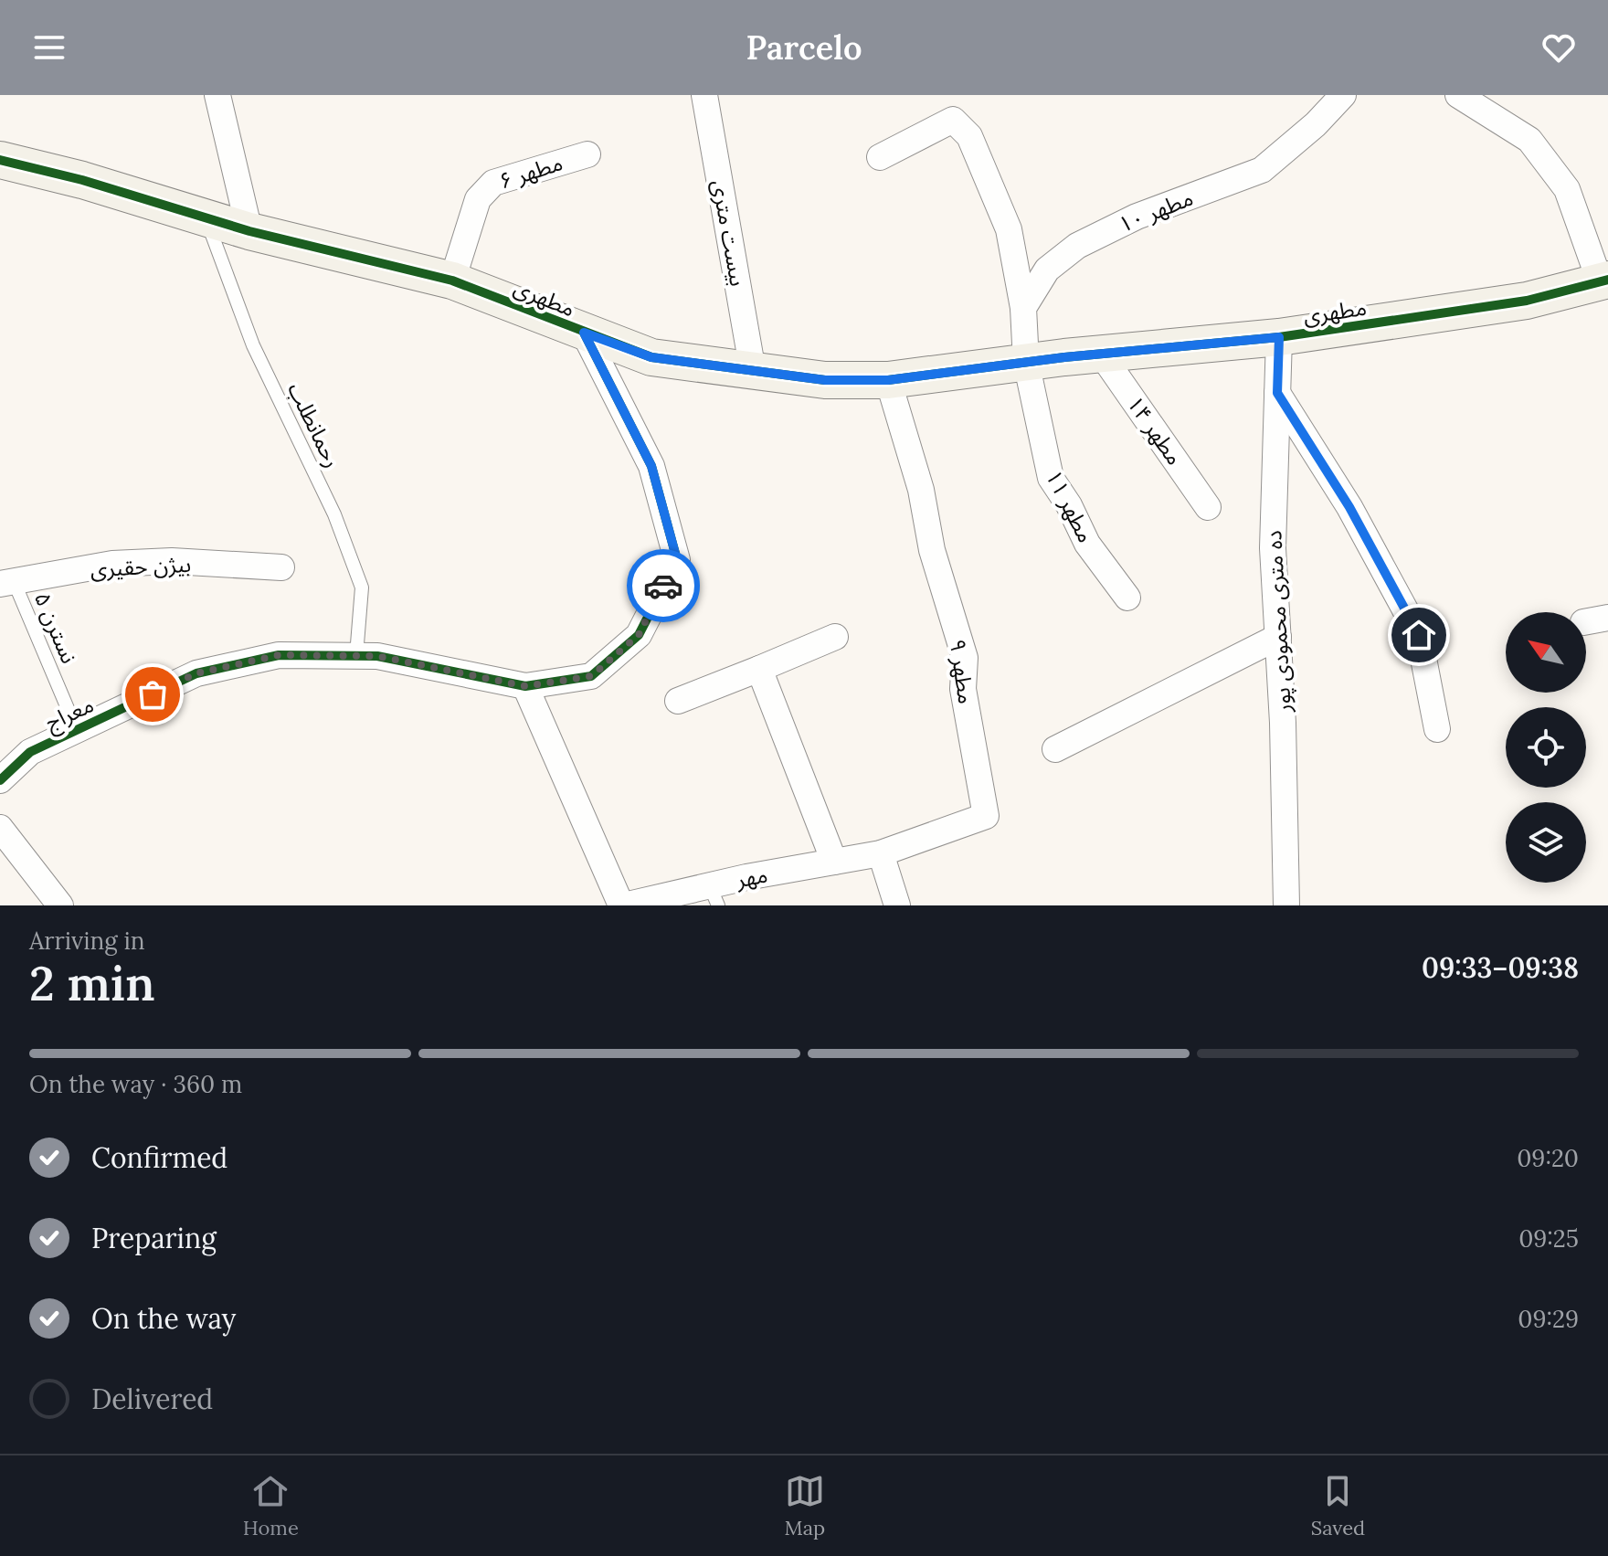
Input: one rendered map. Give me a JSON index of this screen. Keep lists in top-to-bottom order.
{
  "streets": {
    "street": [
      "مطهر ۶",
      "مطهر ۱۰",
      "بیست متری",
      "مطهری",
      "مطهر ۱۴",
      "مطهر ۱۱",
      "بیژن حقیری",
      "ده متری محمودی پور",
      "مطهر ۹",
      "معراج",
      "مهر"
    ],
    "lane": ["رحمانطلب", "نسترن ۵"]
  },
  "crossings": [
    ["مطهر ۶", "مطهری"],
    ["بیست متری", "مطهری"],
    ["مطهری", "رحمانطلب"],
    ["مطهری", "مطهر ۱۴"],
    ["مطهری", "مطهر ۱۱"],
    ["مطهری", "ده متری محمودی پور"],
    ["مطهری", "مطهر ۹"],
    ["مطهری", "معراج"],
    ["رحمانطلب", "معراج"],
    ["بیژن حقیری", "نسترن ۵"],
    ["نسترن ۵", "معراج"],
    ["مطهر ۹", "مهر"],
    ["معراج", "مهر"]
  ],
  "north": "top left",
  "page": {
    "header": "Parcelo",
    "heading": ["2 min", "Arriving in", "09:33–09:38"],
    "bar": "On the way · 360 m",
    "list": [
      ["Confirmed", "09:20"],
      ["Preparing", "09:25"],
      ["On the way", "09:29"],
      "Delivered"
    ],
    "tabs": ["Home", "Map", "Saved"]
  }
}
